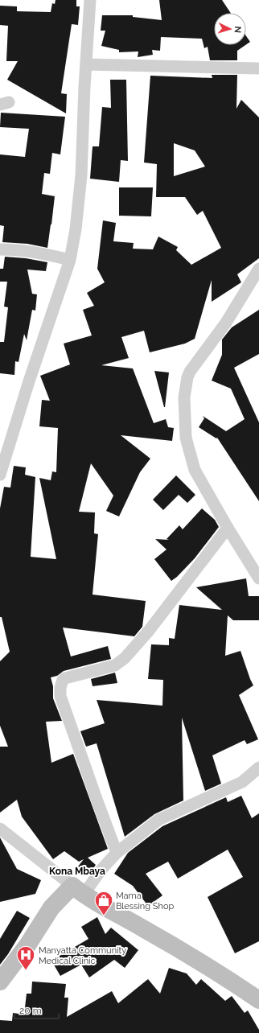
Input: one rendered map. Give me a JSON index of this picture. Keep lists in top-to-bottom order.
{
  "districts": ["Kona Mbaya"],
  "places": {
    "shop": ["Mama Blessing Shop"],
    "hospital": ["Manyatta Community Medical Clinic"]
  },
  "scale_bar": "20 m",
  "north": "right"
}
